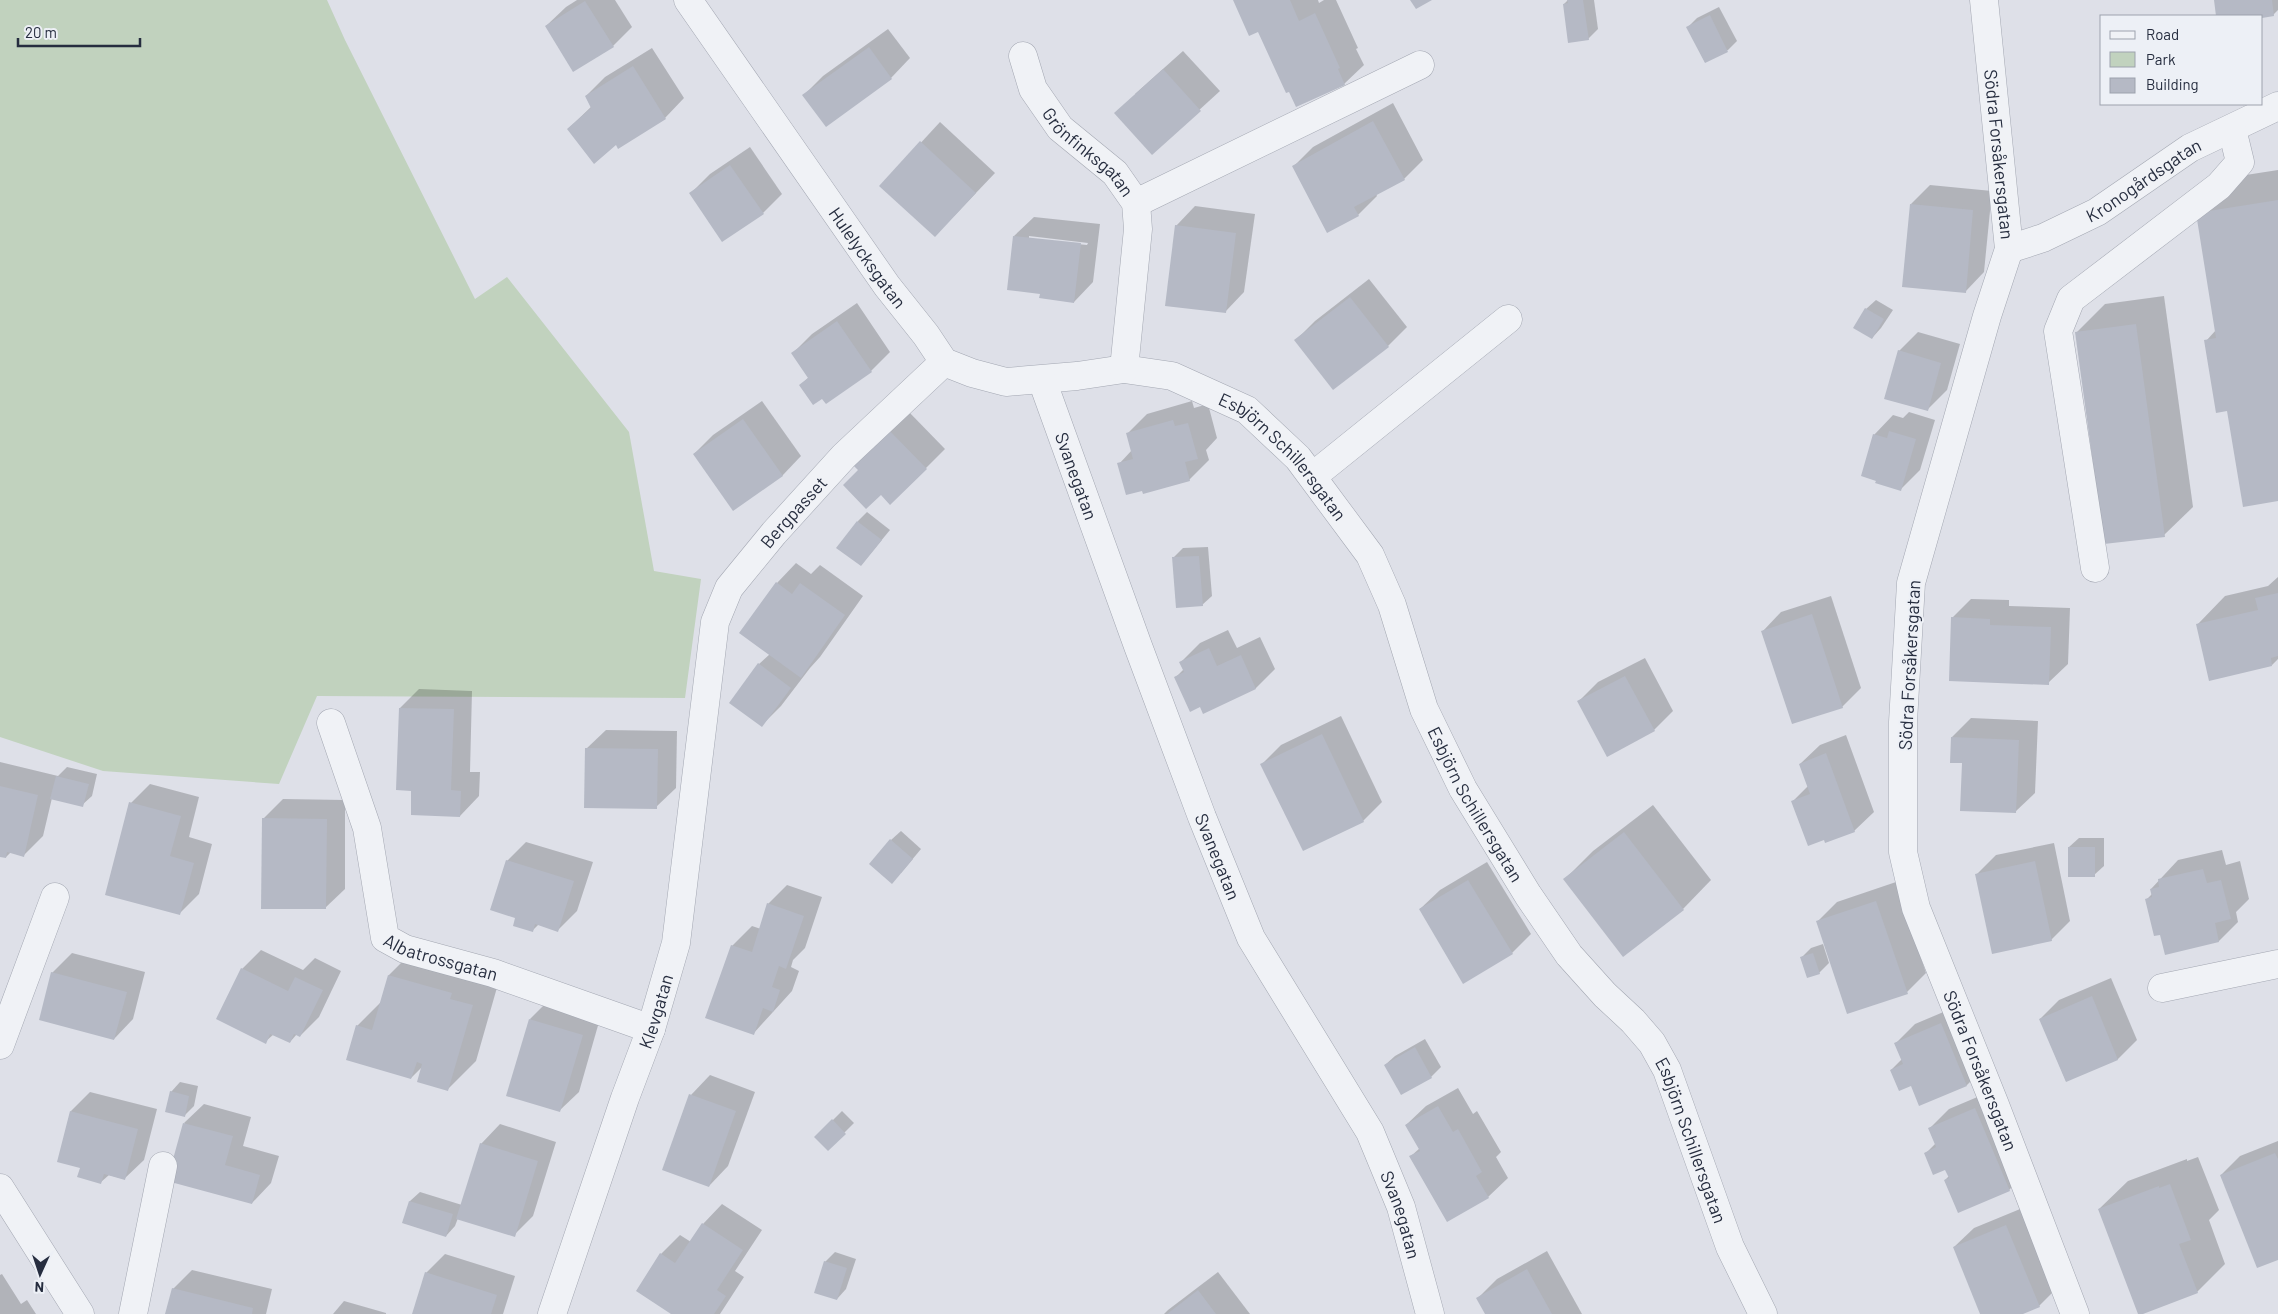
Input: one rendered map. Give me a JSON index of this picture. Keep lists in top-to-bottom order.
{
  "streets": {
    "street": [
      "Grönfinksgatan",
      "Södra Forsåkersgatan",
      "Kronogårdsgatan",
      "Hulelycksgatan",
      "Esbjörn Schillersgatan",
      "Svanegatan",
      "Bergpasset",
      "Albatrossgatan",
      "Klevgatan"
    ]
  },
  "crossings": [
    ["Grönfinksgatan", "Esbjörn Schillersgatan"],
    ["Södra Forsåkersgatan", "Kronogårdsgatan"],
    ["Hulelycksgatan", "Bergpasset"],
    ["Bergpasset", "Klevgatan"],
    ["Albatrossgatan", "Klevgatan"]
  ],
  "legend": ["Road", "Park", "Building"],
  "scale_bar": "20 m",
  "north": "bottom"
}
